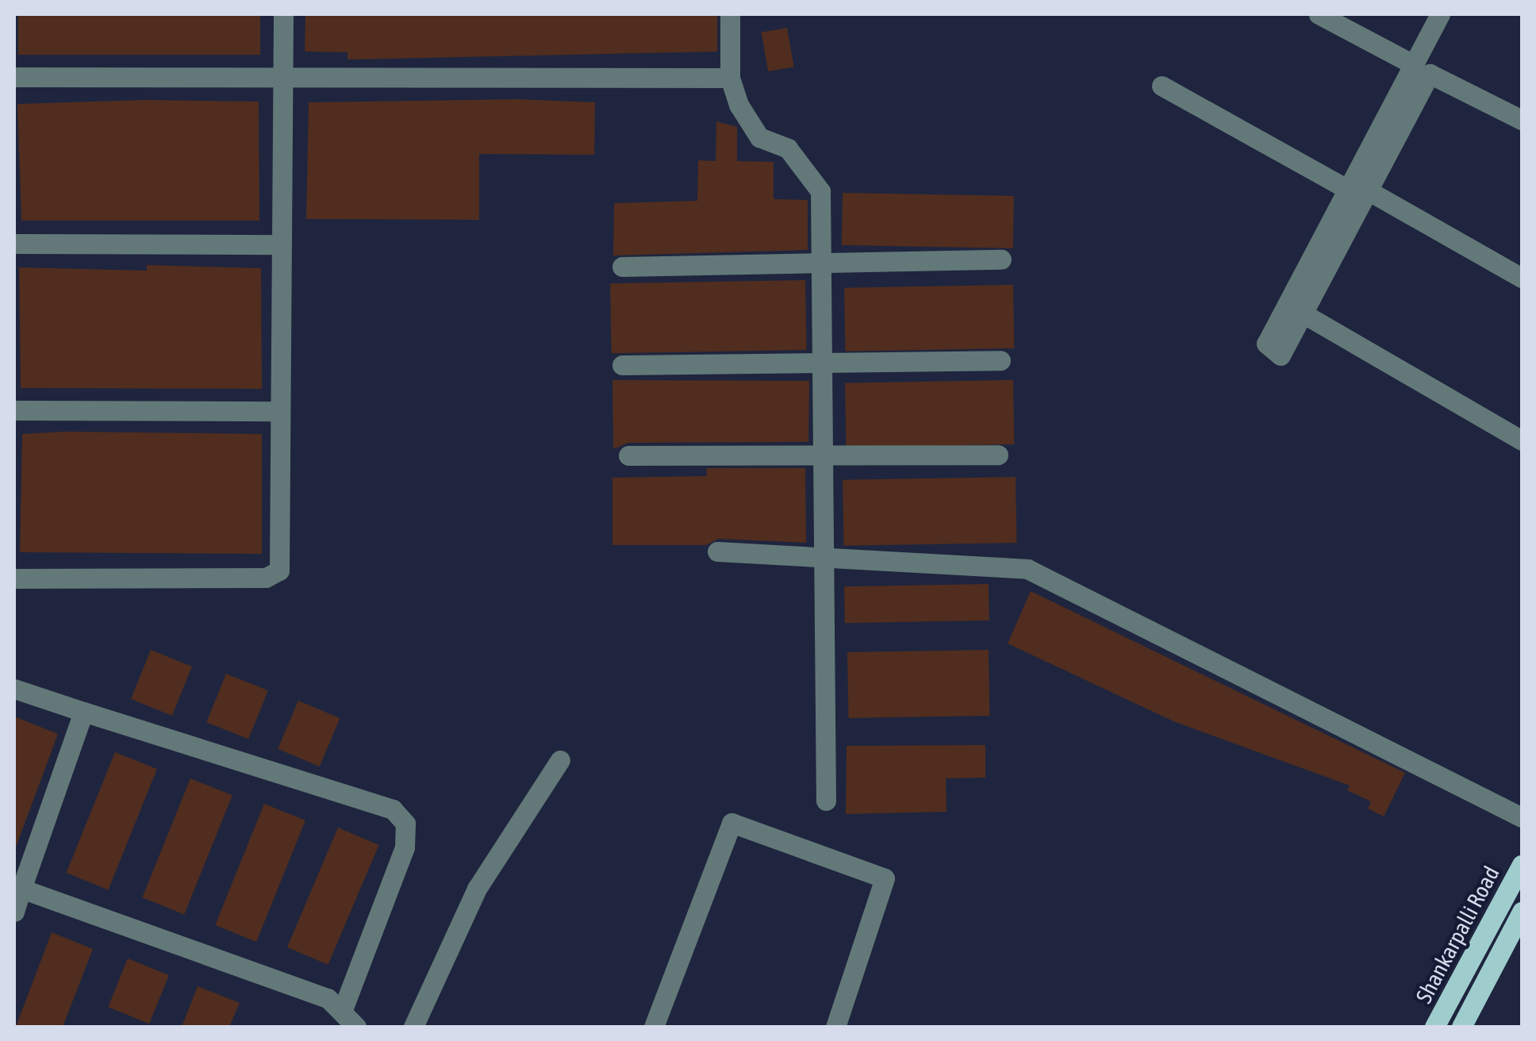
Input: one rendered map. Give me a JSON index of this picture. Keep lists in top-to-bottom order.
{
  "streets": {
    "main road": ["Shankarpalli Road"]
  }
}
